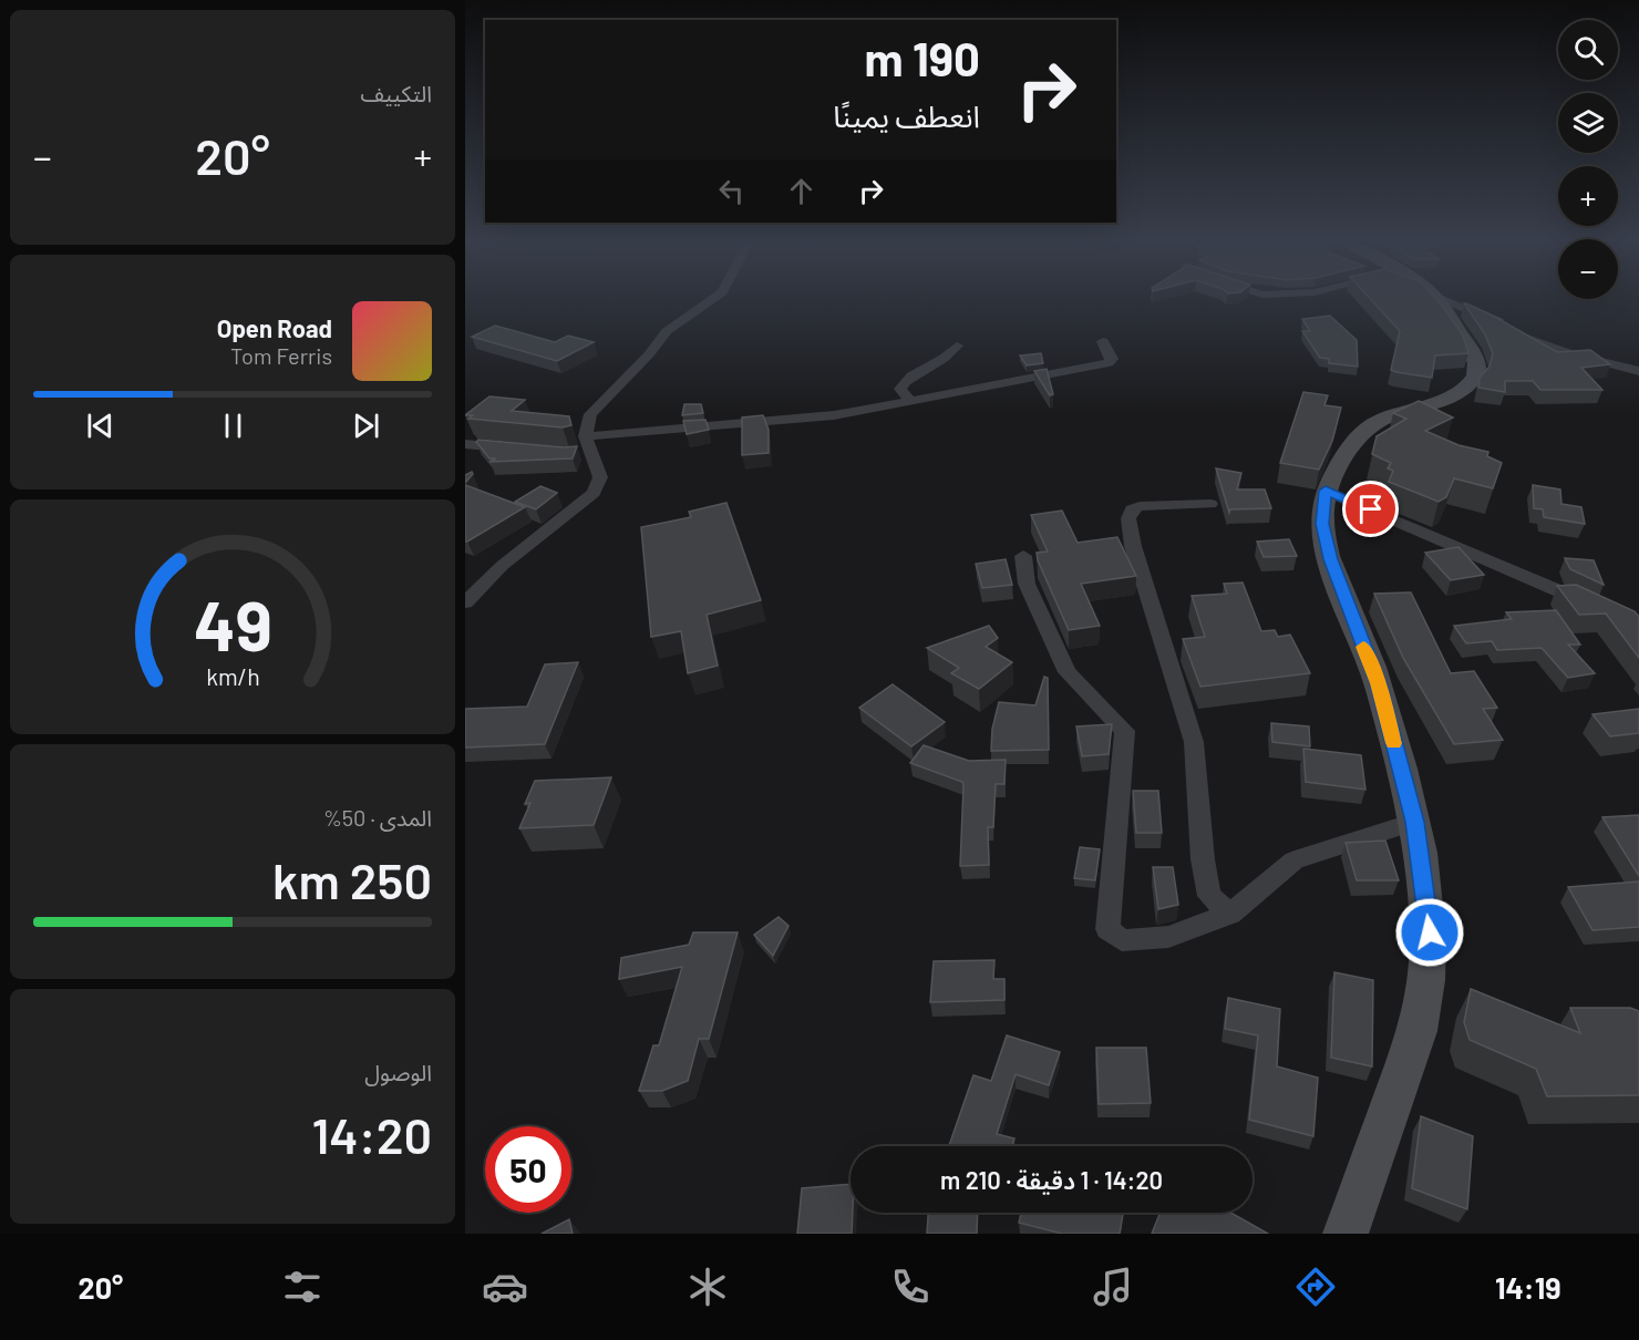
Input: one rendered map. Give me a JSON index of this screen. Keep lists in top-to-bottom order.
{
  "page": {
    "tile": [
      "التكييف",
      ["المدى · 50%", "250 km"],
      ["الوصول", "14:20"]
    ],
    "map_buttons": ["+", "−"],
    "turn": ["190 m", "انعطف يمينًا"],
    "heat": ["−", "20°", "+"],
    "song": ["Open Road", "Tom Ferris"],
    "limit": "50",
    "trip": "14:20 · 1 دقيقة · 210 m",
    "tabs": ["14:19", "20°"],
    "gauge": ["49", "km/h"]
  }
}
